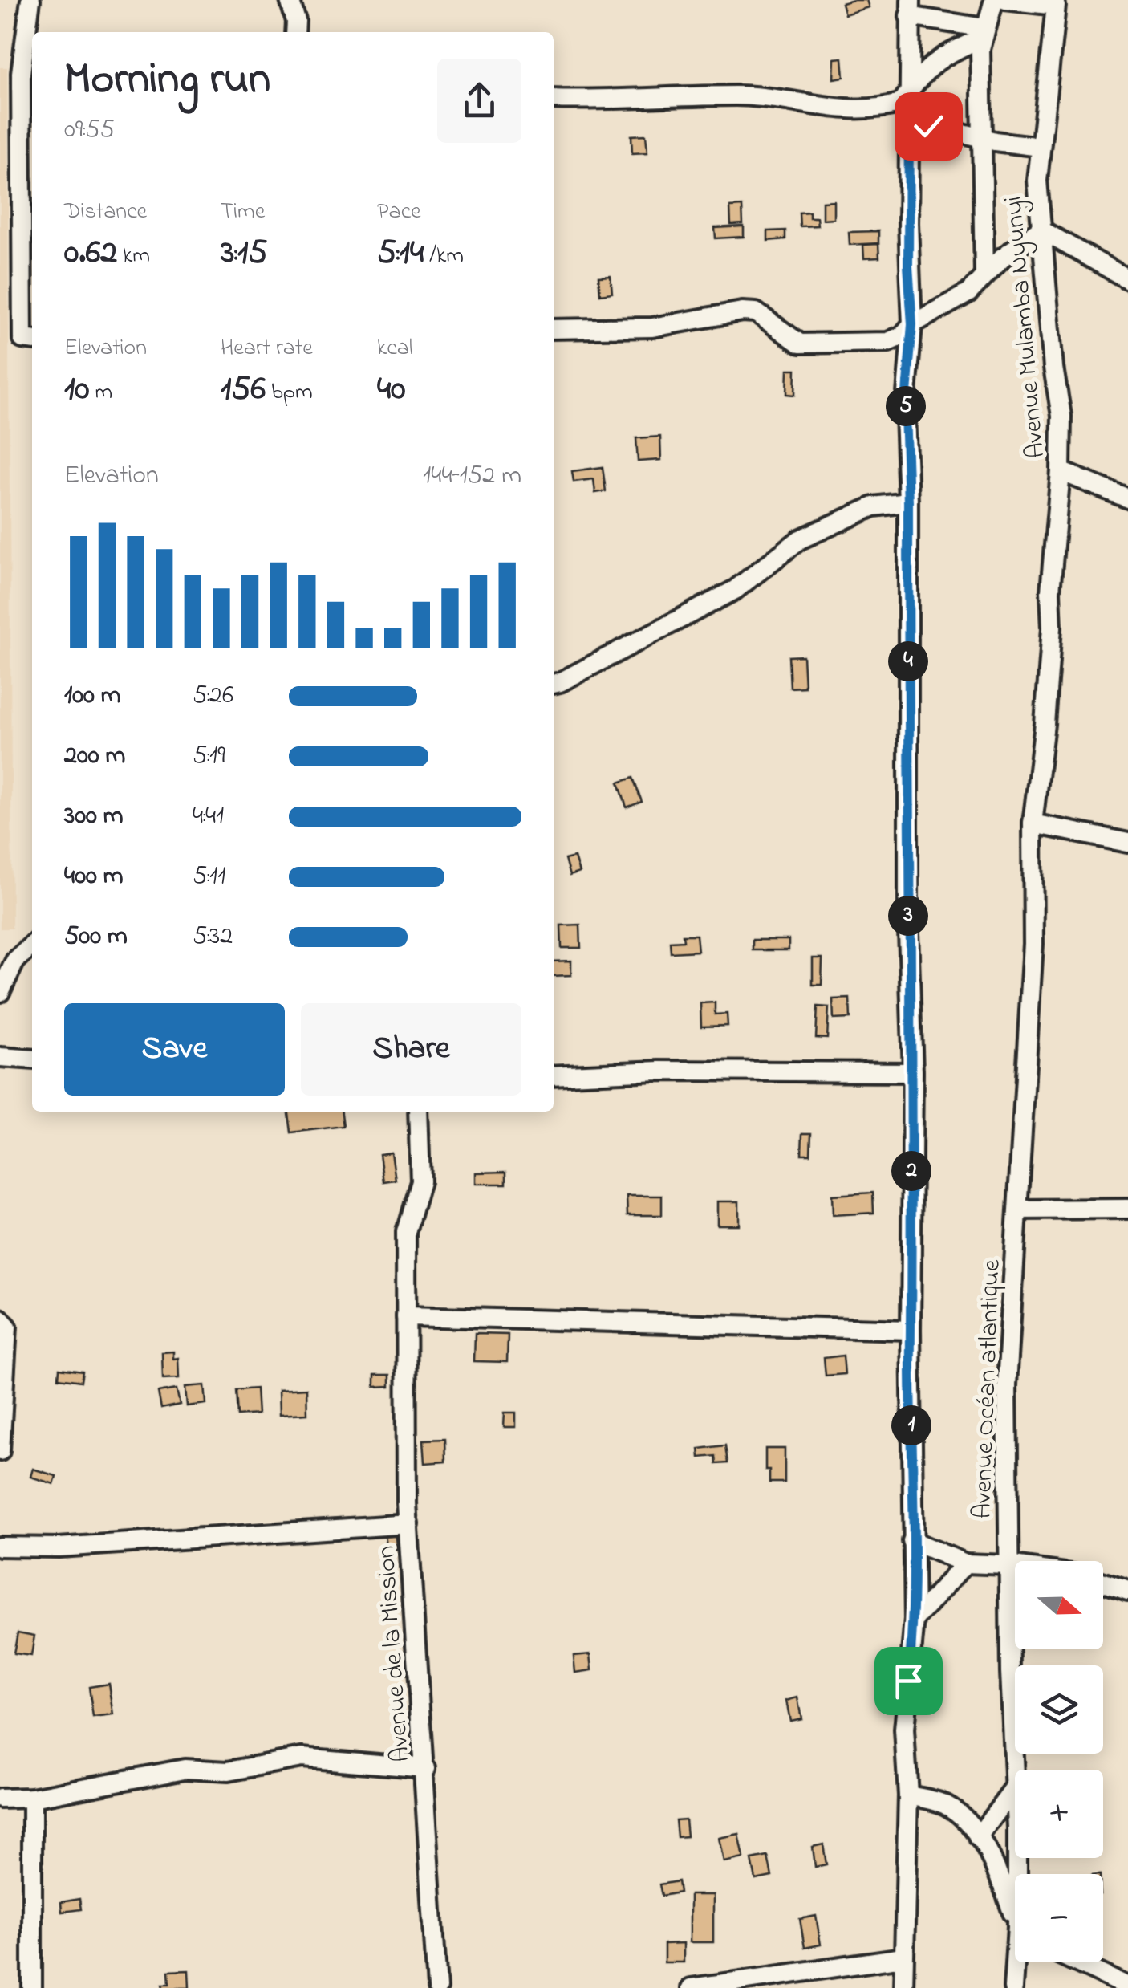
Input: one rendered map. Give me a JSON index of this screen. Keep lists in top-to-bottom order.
{
  "streets": {
    "street": ["Avenue Mulamba Nyunyi", "Avenue Océan atlantique", "Avenue de la Mission"]
  },
  "crossings": [
    ["Avenue Mulamba Nyunyi", "Avenue Océan atlantique"]
  ],
  "north": "right",
  "page": {
    "heading": ["Morning run", "09:55"],
    "stats": [
      ["Distance", "0.62 km"],
      ["Time", "3:15"],
      ["Pace", "5:14 /km"],
      ["Elevation", "10 m"],
      ["Heart rate", "156 bpm"],
      ["kcal", "40"]
    ],
    "pins": [
      "5",
      "4",
      "3",
      "2",
      "1"
    ],
    "chart": ["Elevation", "144–152 m"],
    "list": [
      {
        "name": "100 m",
        "note": "5:26"
      },
      {
        "name": "200 m",
        "note": "5:19"
      },
      {
        "name": "300 m",
        "note": "4:41"
      },
      {
        "name": "400 m",
        "note": "5:11"
      },
      {
        "name": "500 m",
        "note": "5:32"
      }
    ],
    "buttons": ["Save", "Share"],
    "map_buttons": ["+", "−"]
  }
}
